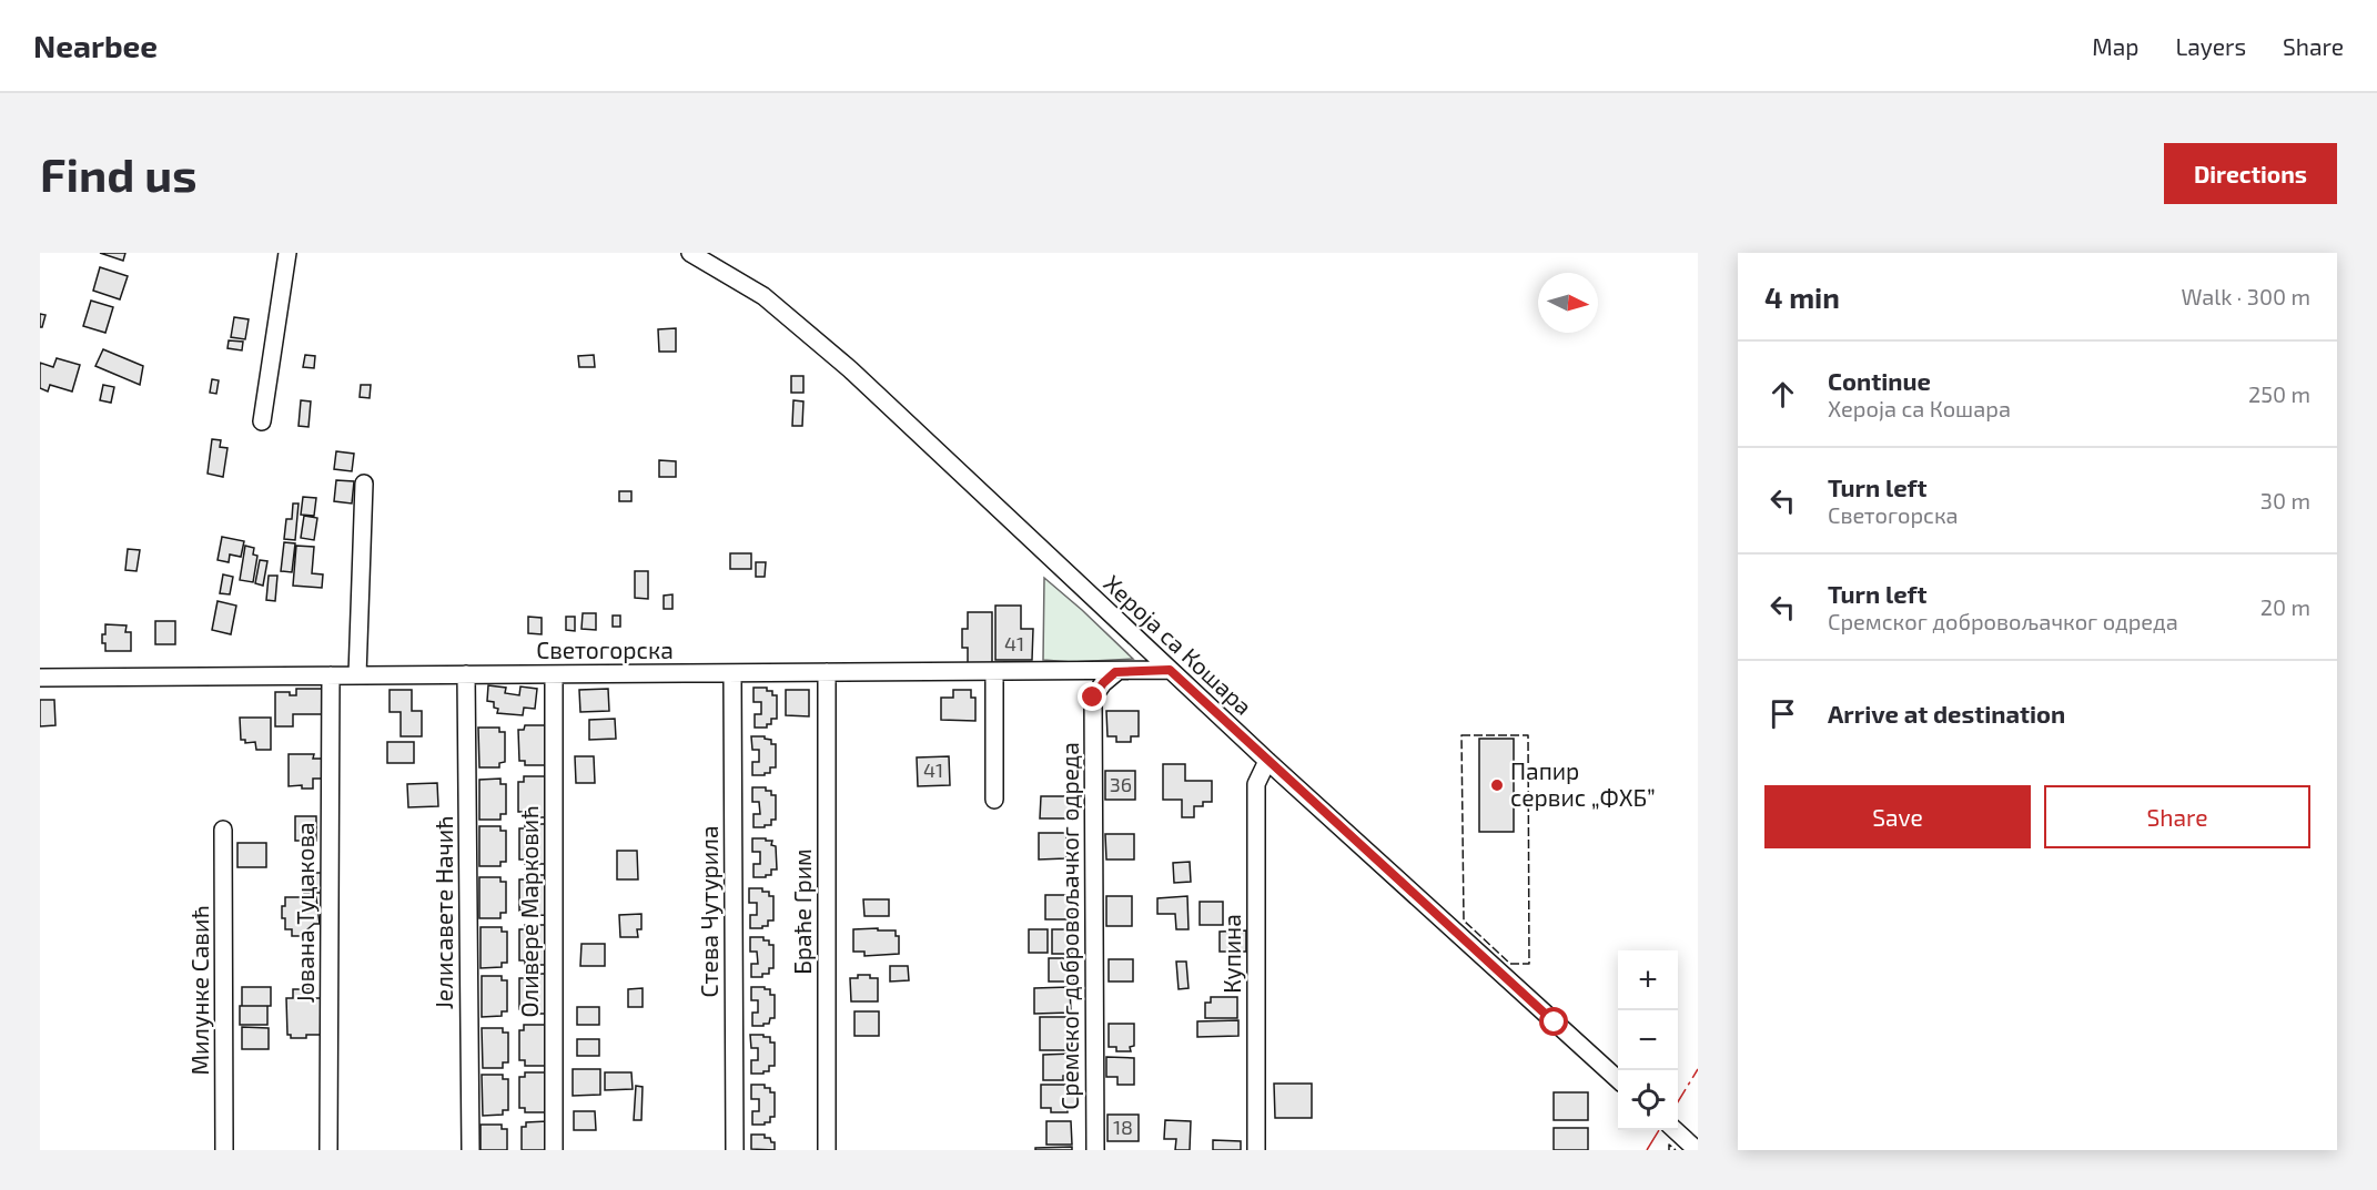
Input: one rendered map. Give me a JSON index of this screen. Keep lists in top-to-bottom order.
{
  "streets": {
    "street": [
      "Хероја са Кошара",
      "Светогорска",
      "Оливере Марковић",
      "Стева Чутурила",
      "Браће Грим",
      "Јована Туцакова",
      "Јелисавете Начић",
      "Сремског добровољачког одреда",
      "Купина",
      "Милунке Савић"
    ]
  },
  "crossings": [
    ["Хероја са Кошара", "Светогорска"],
    ["Хероја са Кошара", "Купина"],
    ["Светогорска", "Оливере Марковић"],
    ["Светогорска", "Стева Чутурила"],
    ["Светогорска", "Браће Грим"],
    ["Светогорска", "Јована Туцакова"],
    ["Светогорска", "Јелисавете Начић"],
    ["Светогорска", "Сремског добровољачког одреда"]
  ],
  "places": ["Папир сервис „ФХБ”"],
  "house_numbers": [
    "41",
    "41",
    "36",
    "18"
  ],
  "north": "right",
  "page": {
    "header": "Nearbee",
    "nav": ["Map", "Layers", "Share"],
    "buttons": [
      "Directions",
      ["Save", "Share"]
    ],
    "title": "Find us",
    "heading": ["4 min", "Walk · 300 m"],
    "list": [
      ["Continue", "Хероја са Кошара", "250 m"],
      ["Turn left", "Светогорска", "30 m"],
      ["Turn left", "Сремског добровољачког одреда", "20 m"],
      "Arrive at destination"
    ],
    "map_buttons": ["+", "−"]
  }
}
